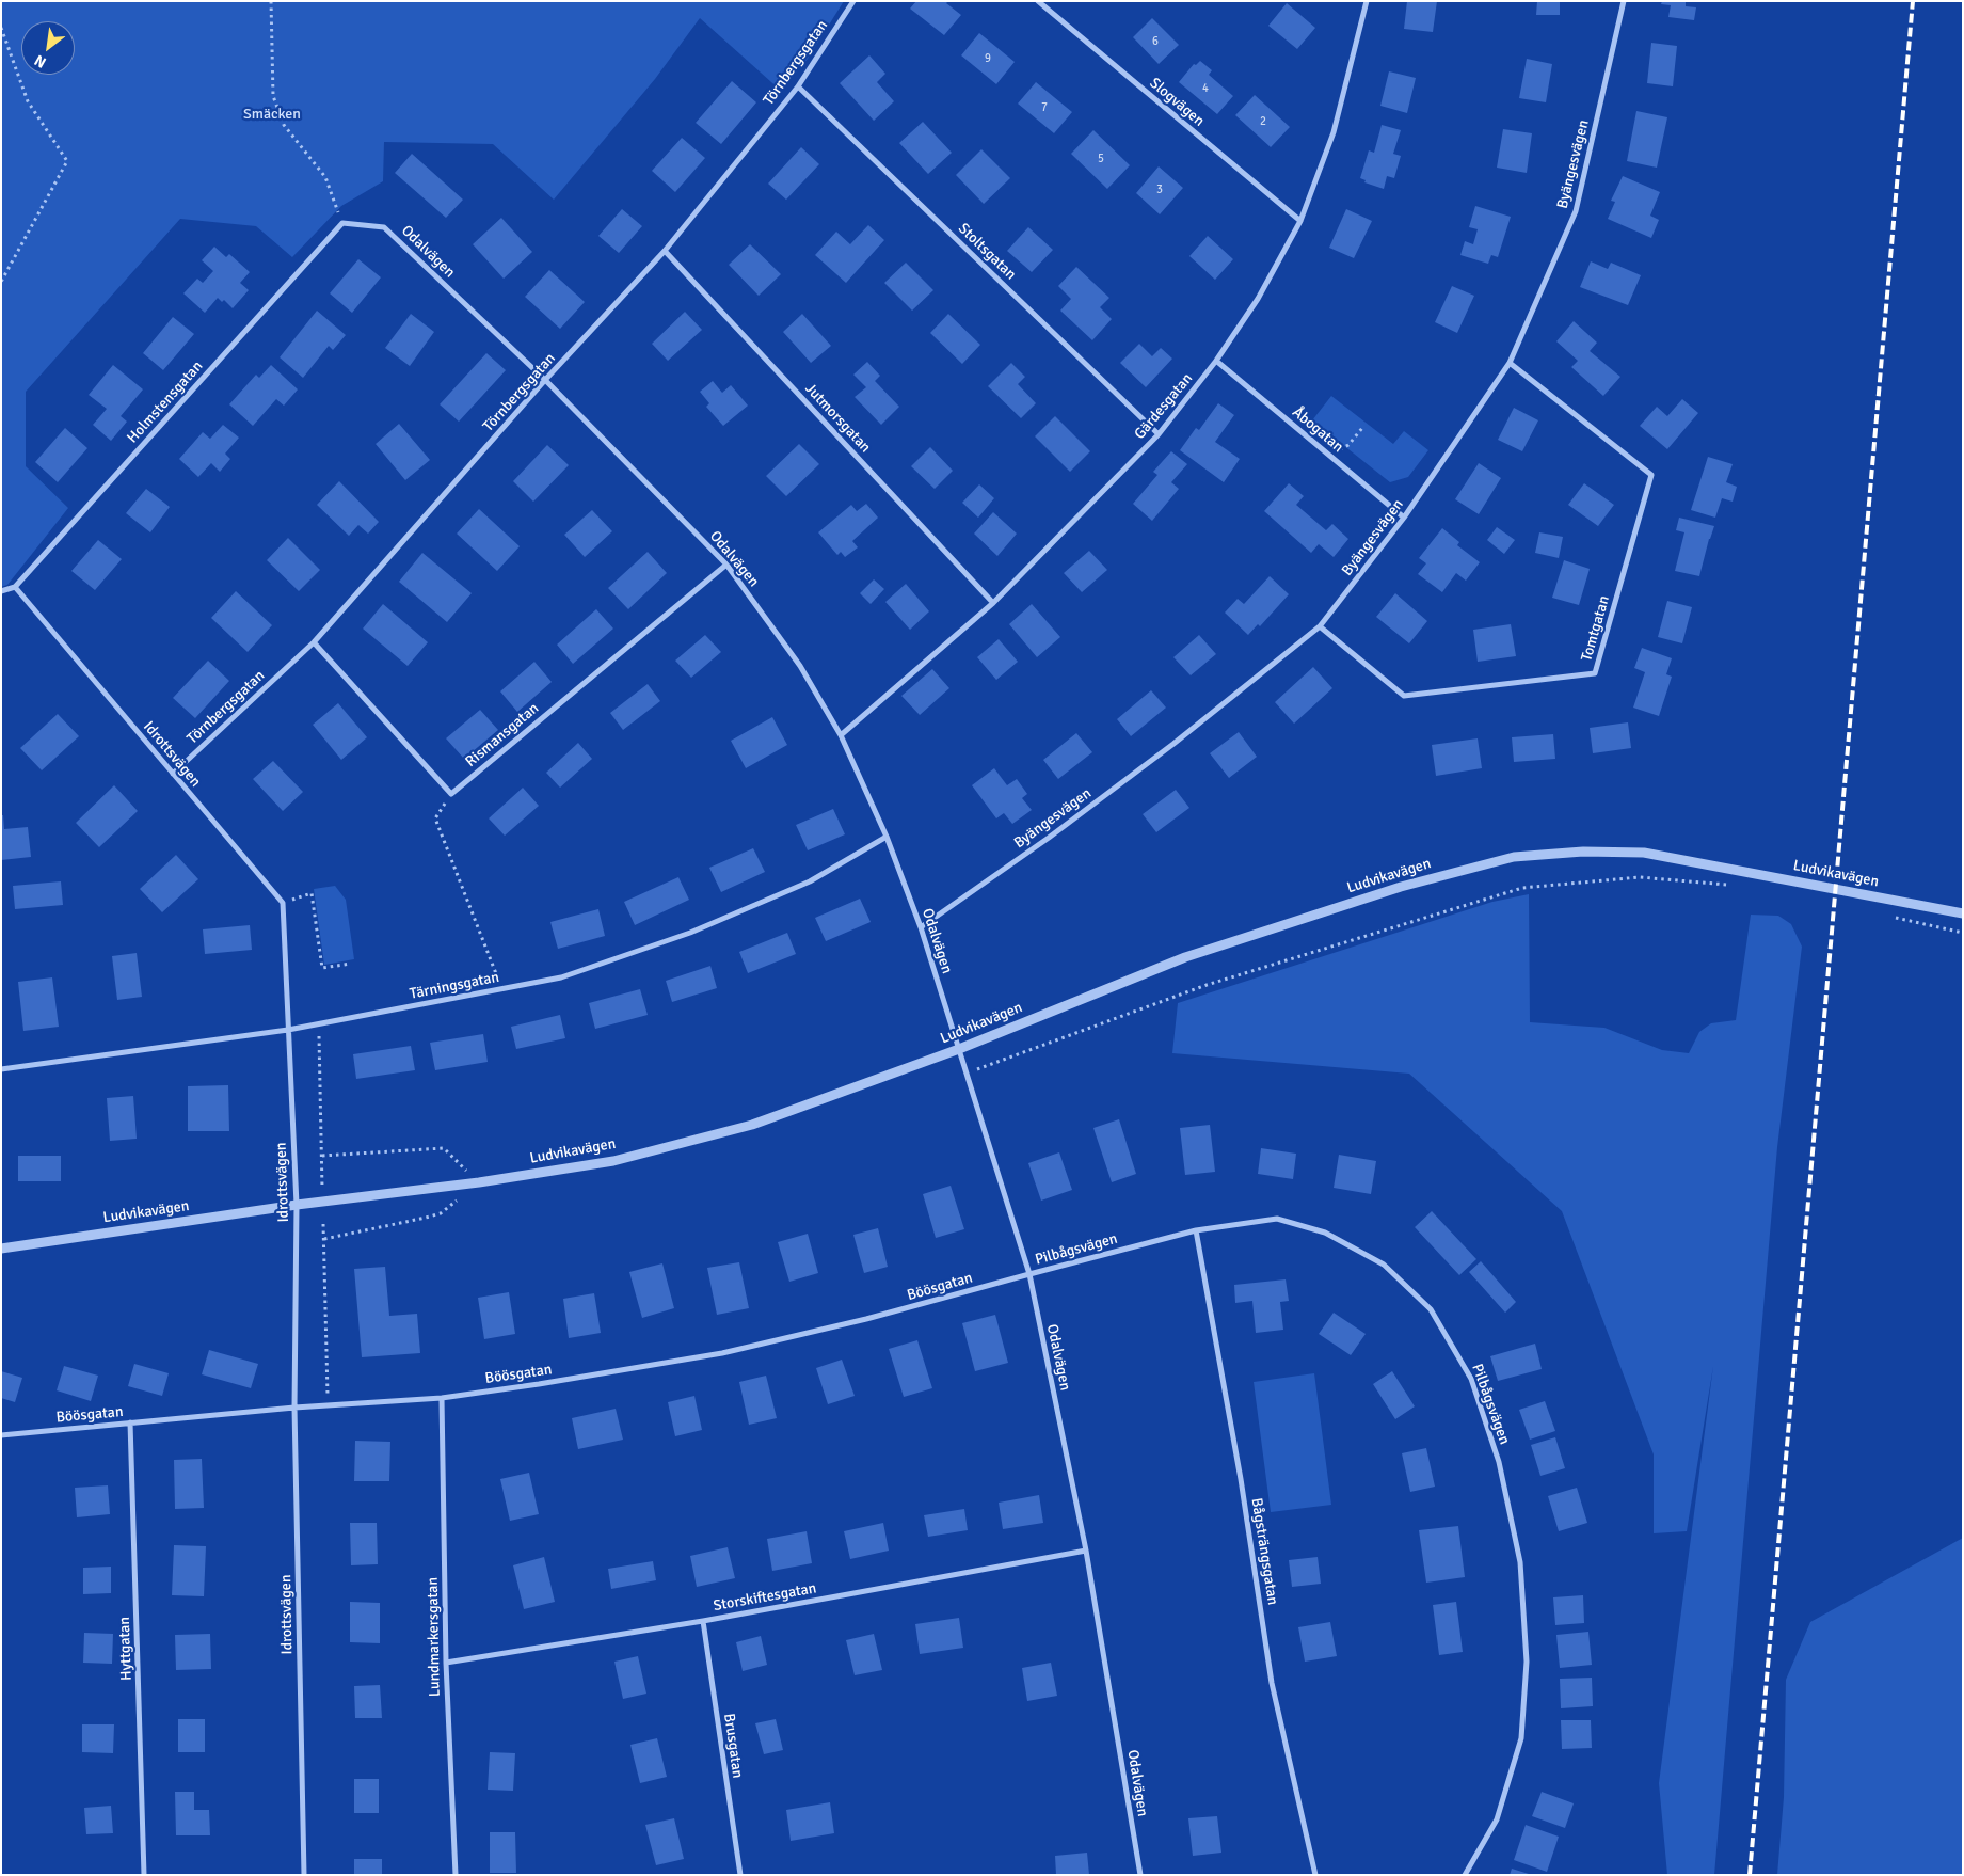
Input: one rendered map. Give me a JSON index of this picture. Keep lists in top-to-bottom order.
{
  "streets": {
    "street": [
      "Törnbergsgatan",
      "Slogvägen",
      "Byängesvägen",
      "Odalvägen",
      "Stoltsgatan",
      "Holmstensgatan",
      "Gärdesgatan",
      "Jutmorsgatan",
      "Åbogatan",
      "Tomtgatan",
      "Rismansgatan",
      "Idrottsvägen",
      "Ludvikavägen",
      "Tärningsgatan",
      "Pilbågsvägen",
      "Böösgatan",
      "Bågsträngsgatan",
      "Storskiftesgatan",
      "Lundmarkersgatan",
      "Hyttgatan",
      "Brusgatan"
    ]
  },
  "crossings": [
    ["Törnbergsgatan", "Odalvägen"],
    ["Törnbergsgatan", "Stoltsgatan"],
    ["Törnbergsgatan", "Jutmorsgatan"],
    ["Törnbergsgatan", "Idrottsvägen"],
    ["Slogvägen", "Gärdesgatan"],
    ["Byängesvägen", "Odalvägen"],
    ["Byängesvägen", "Åbogatan"],
    ["Byängesvägen", "Tomtgatan"],
    ["Odalvägen", "Holmstensgatan"],
    ["Odalvägen", "Gärdesgatan"],
    ["Odalvägen", "Rismansgatan"],
    ["Odalvägen", "Ludvikavägen"],
    ["Odalvägen", "Tärningsgatan"],
    ["Odalvägen", "Pilbågsvägen"],
    ["Odalvägen", "Böösgatan"],
    ["Odalvägen", "Storskiftesgatan"],
    ["Stoltsgatan", "Gärdesgatan"],
    ["Holmstensgatan", "Idrottsvägen"],
    ["Gärdesgatan", "Jutmorsgatan"],
    ["Gärdesgatan", "Åbogatan"],
    ["Idrottsvägen", "Ludvikavägen"],
    ["Idrottsvägen", "Tärningsgatan"],
    ["Idrottsvägen", "Böösgatan"],
    ["Pilbågsvägen", "Böösgatan"],
    ["Pilbågsvägen", "Bågsträngsgatan"],
    ["Böösgatan", "Lundmarkersgatan"],
    ["Böösgatan", "Hyttgatan"],
    ["Storskiftesgatan", "Lundmarkersgatan"],
    ["Storskiftesgatan", "Brusgatan"]
  ],
  "parks": ["Smäcken"],
  "house_numbers": [
    "6",
    "9",
    "4",
    "7",
    "2",
    "5",
    "3"
  ],
  "north": "bottom left"
}
